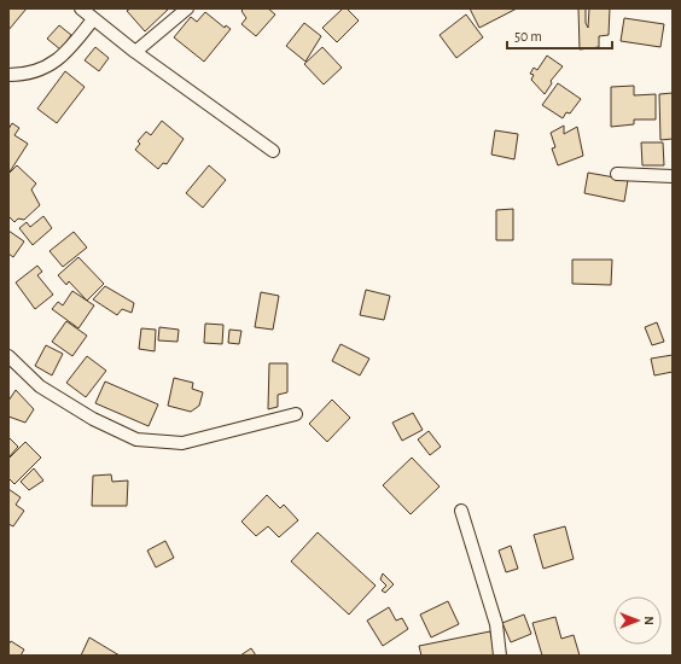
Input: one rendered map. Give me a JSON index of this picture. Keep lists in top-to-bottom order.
{
  "scale_bar": "50 m",
  "north": "right"
}
